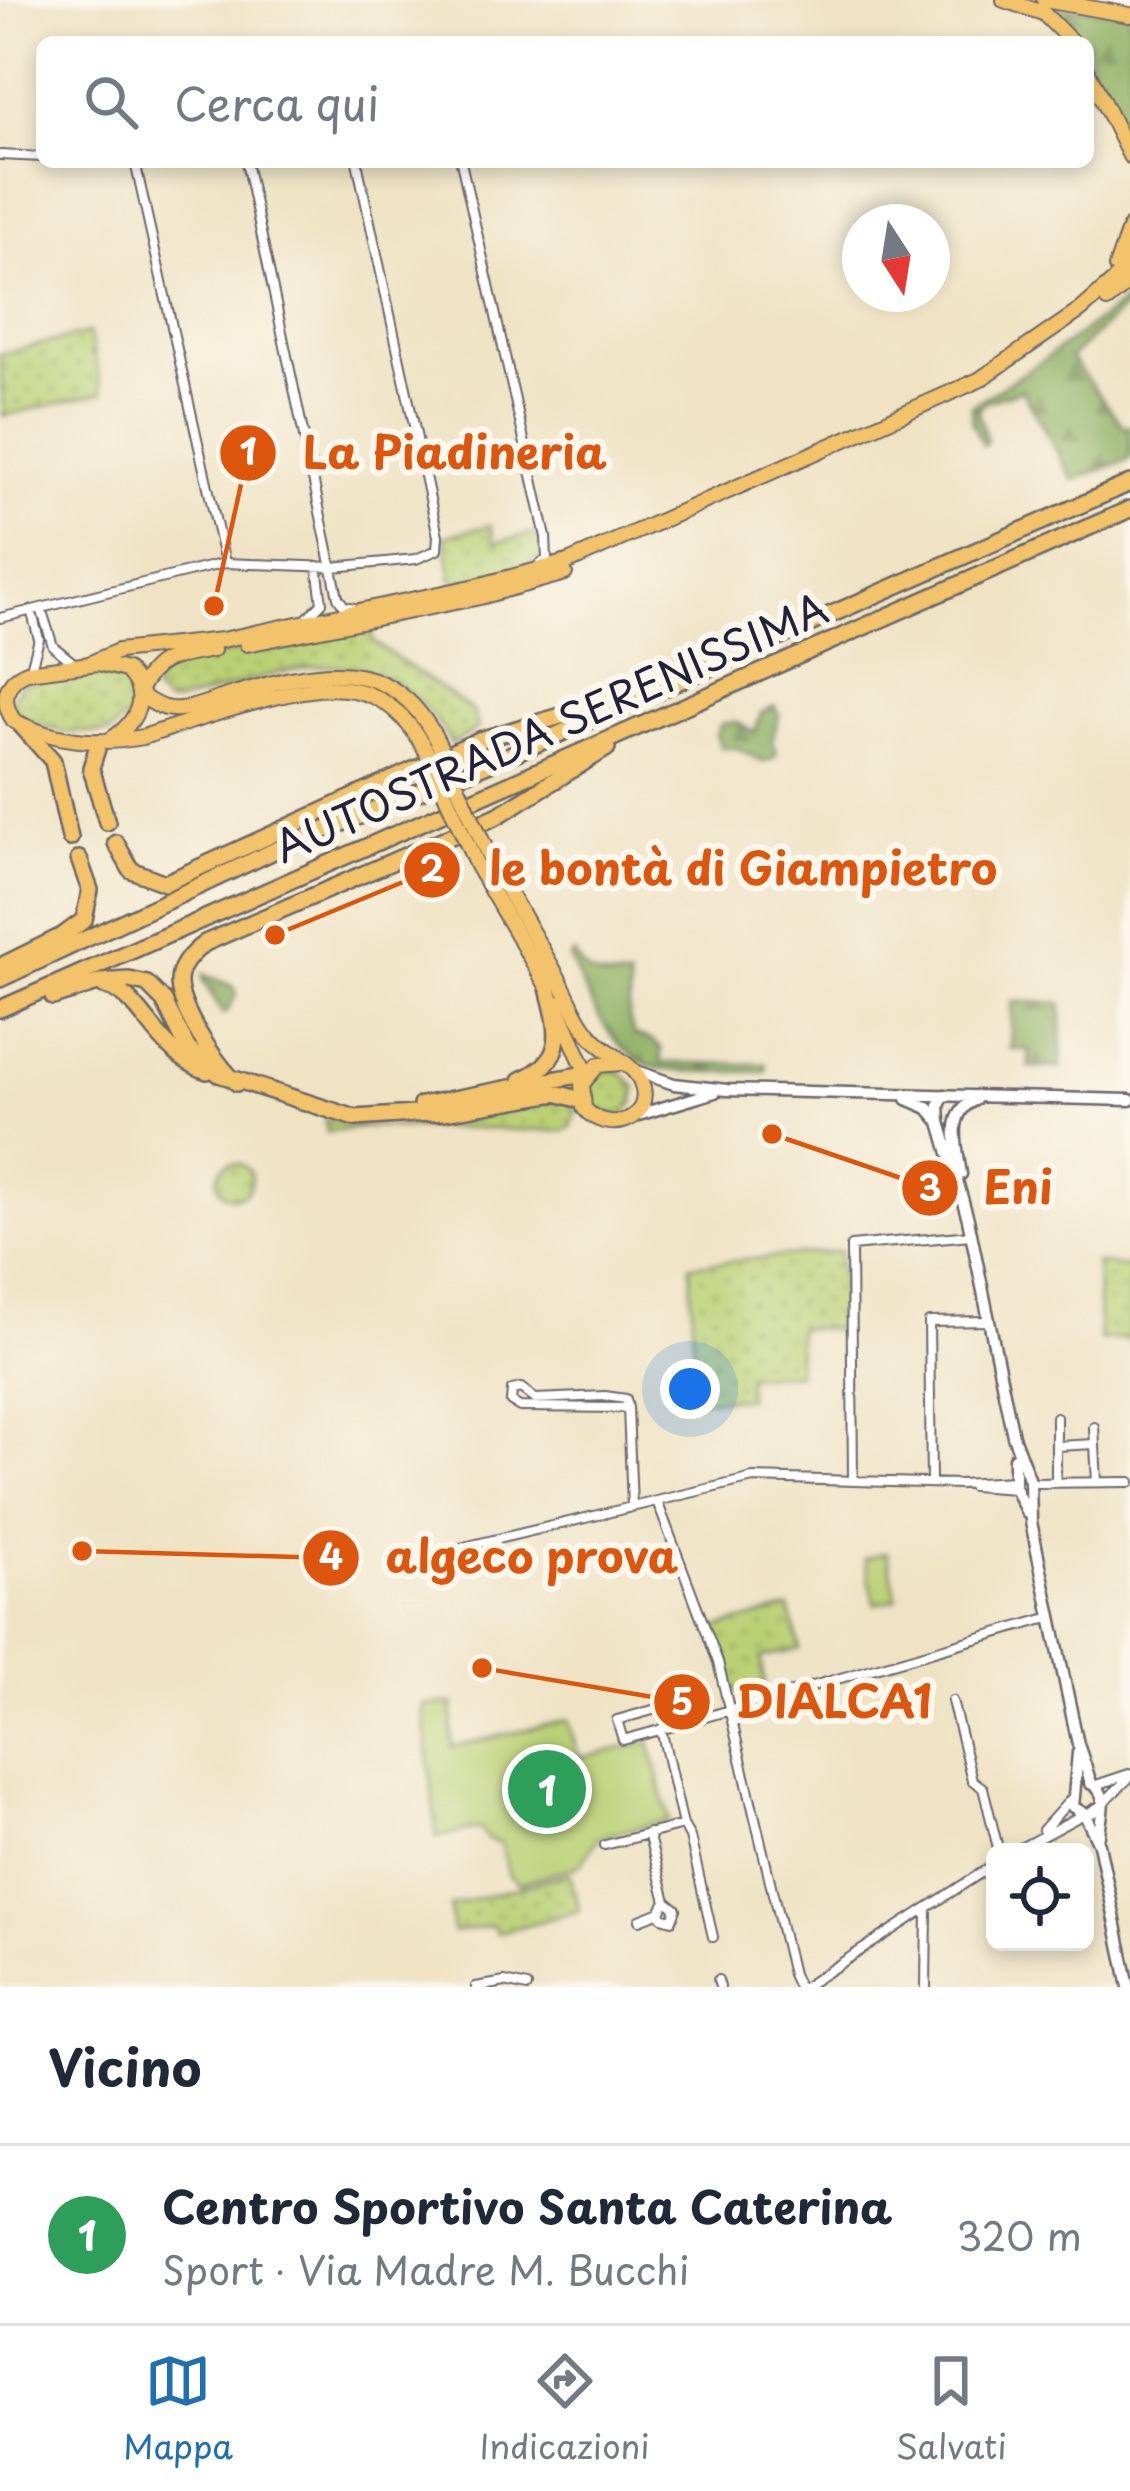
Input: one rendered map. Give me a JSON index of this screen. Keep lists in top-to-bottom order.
{
  "streets": {
    "highway": ["AUTOSTRADA SERENISSIMA"]
  },
  "places": [
    "La Piadineria",
    "le bontà di Giampietro",
    "Eni",
    "algeco prova",
    "DIALCA1"
  ],
  "north": "bottom",
  "page": {
    "search": "Cerca qui",
    "pins": "1",
    "heading": "Vicino",
    "list": [
      {
        "mark": "1",
        "name": "Centro Sportivo Santa Caterina",
        "note": "Sport · Via Madre M. Bucchi",
        "value": "320 m"
      }
    ],
    "nav": ["Mappa", "Indicazioni", "Salvati"]
  }
}
